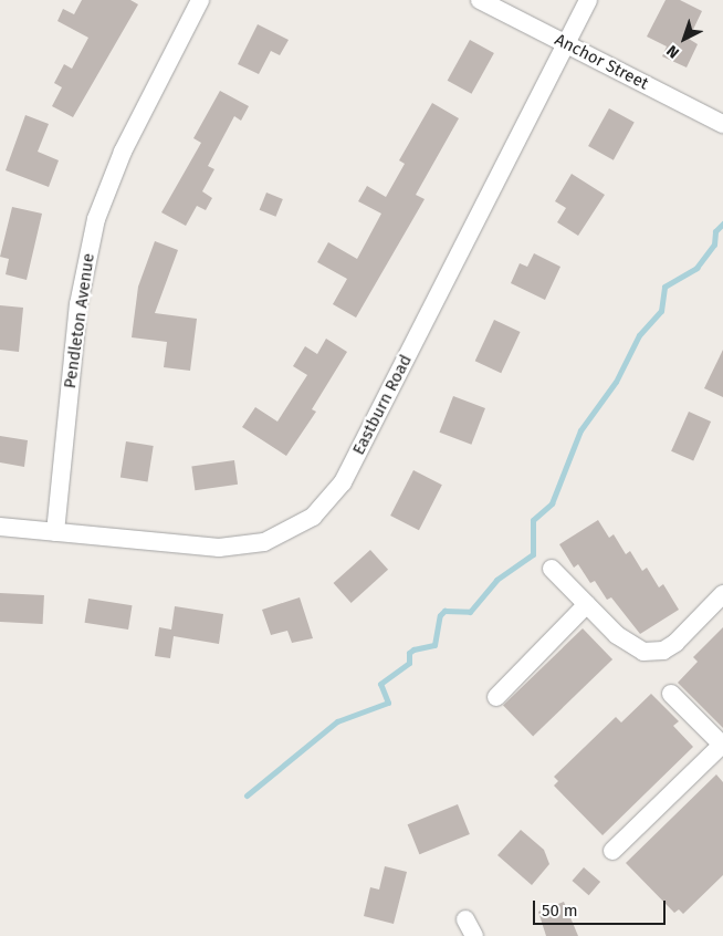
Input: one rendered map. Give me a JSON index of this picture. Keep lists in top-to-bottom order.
{
  "streets": {
    "street": ["Anchor Street", "Pendleton Avenue", "Eastburn Road"]
  },
  "crossings": [
    ["Anchor Street", "Eastburn Road"],
    ["Pendleton Avenue", "Eastburn Road"]
  ],
  "scale_bar": "50 m",
  "north": "bottom left"
}
